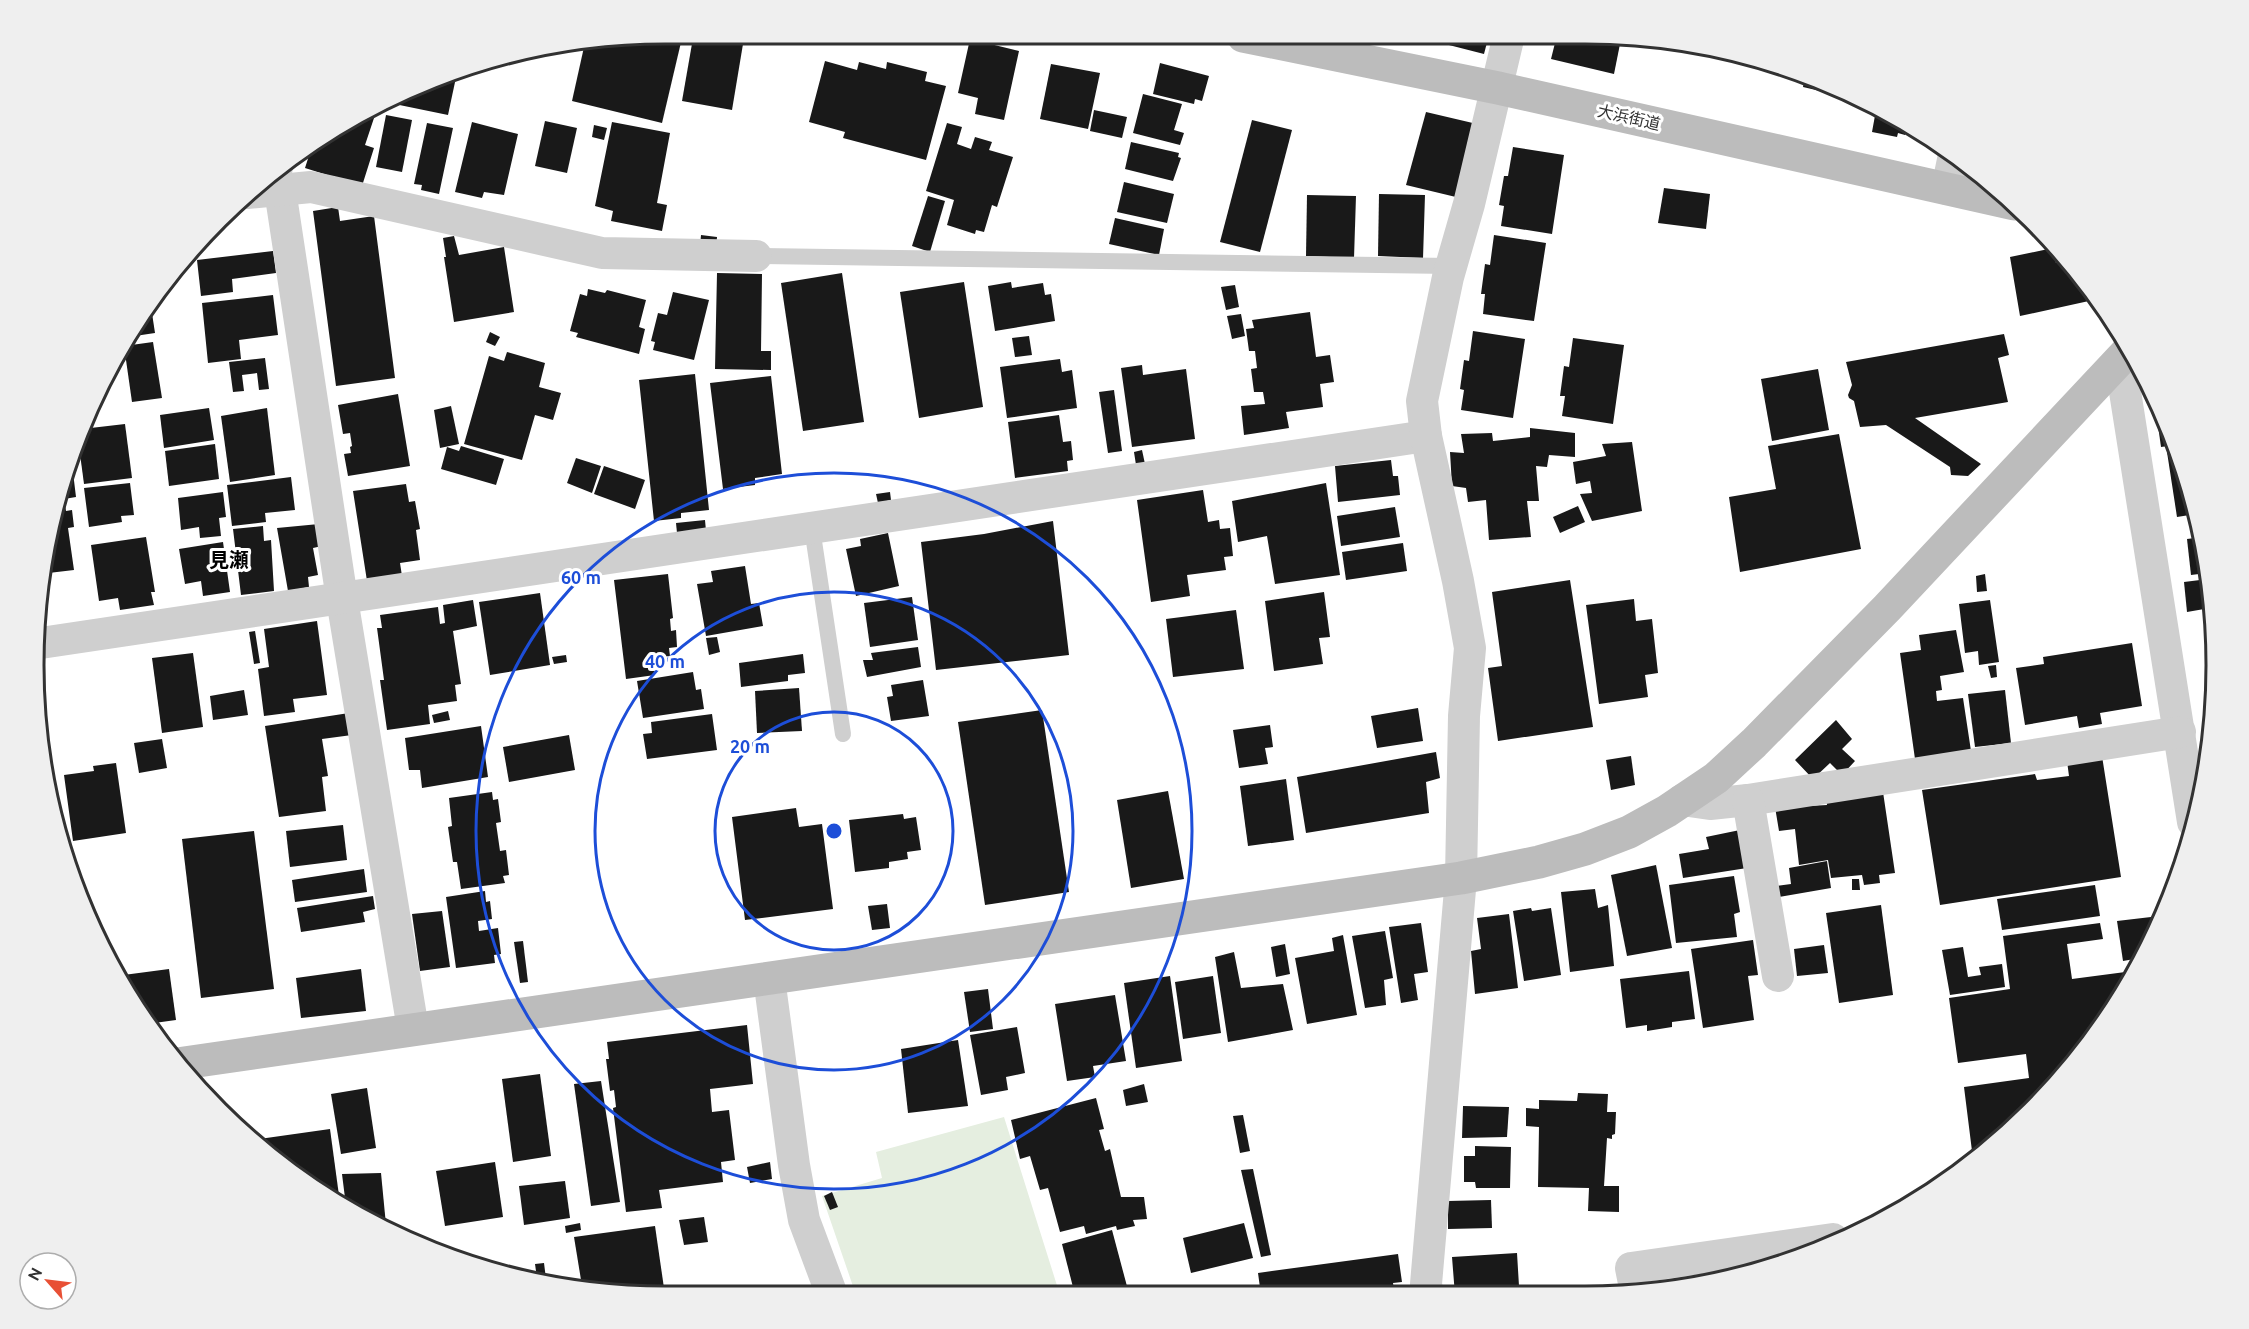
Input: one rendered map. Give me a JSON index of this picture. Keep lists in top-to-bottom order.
{
  "streets": {
    "street": ["大浜街道"]
  },
  "districts": ["見瀬"],
  "north": "top left",
  "rings": ["60 m", "40 m", "20 m"]
}
